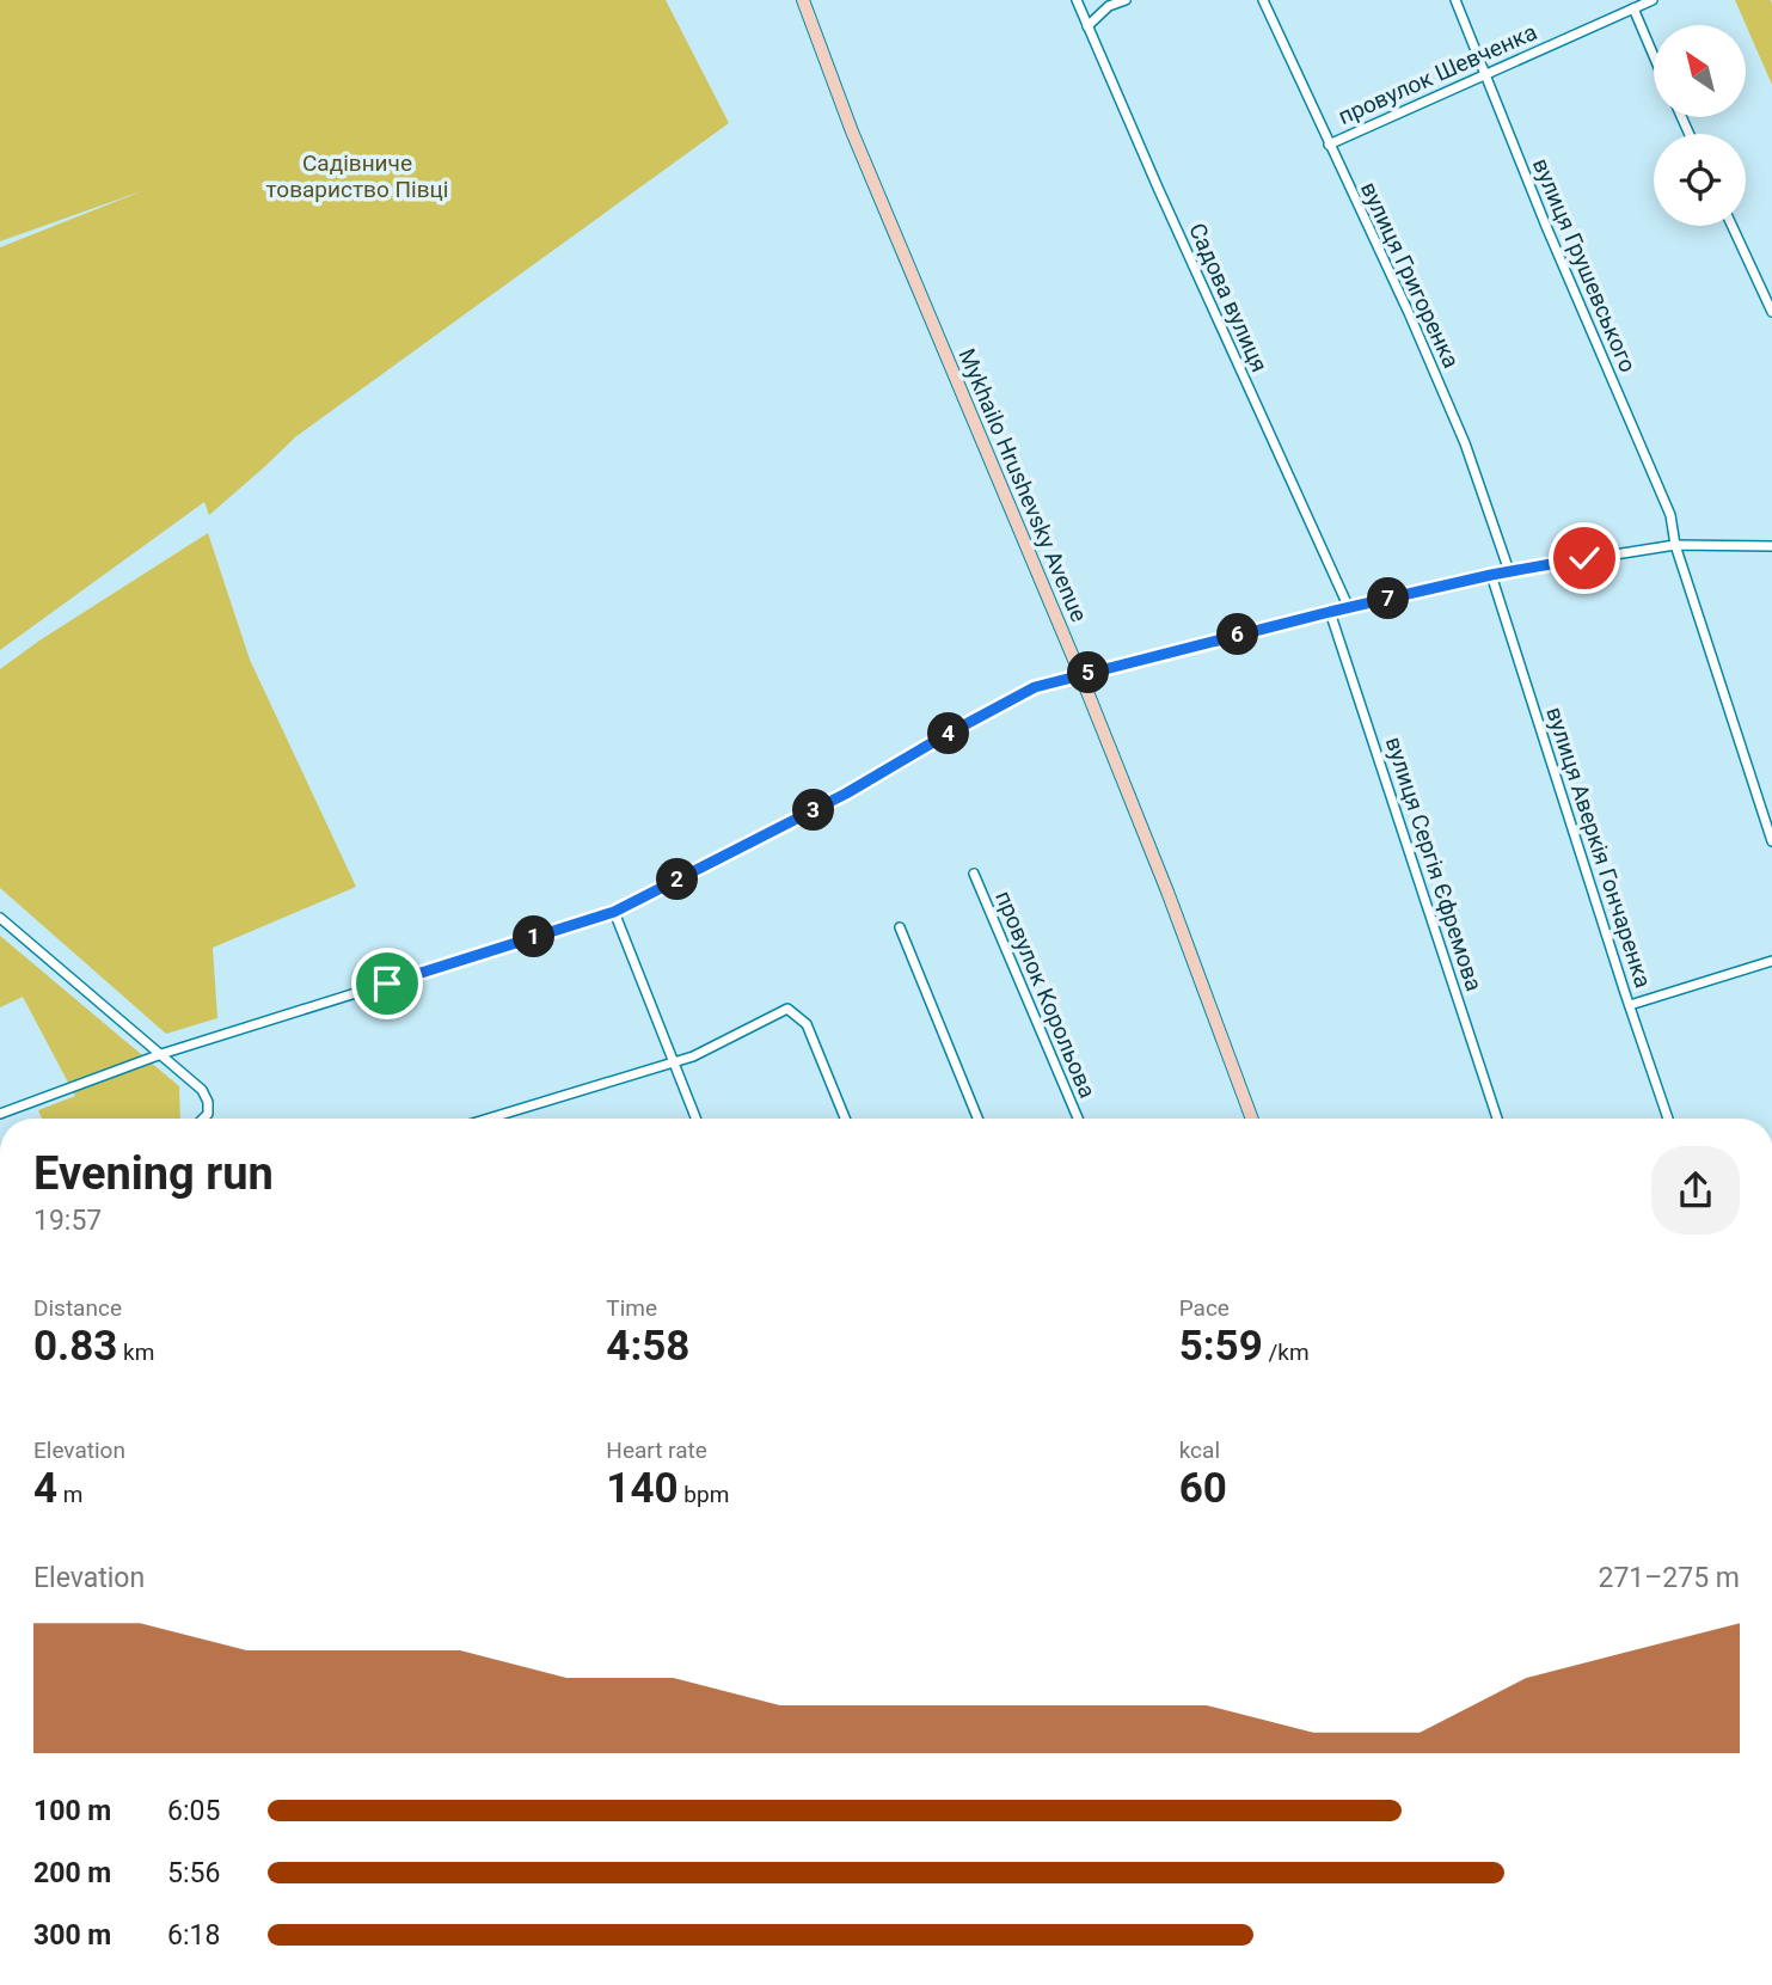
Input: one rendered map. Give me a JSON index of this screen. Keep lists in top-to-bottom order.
{
  "streets": {
    "street": [
      "провулок Шевченка",
      "вулиця Грушевського",
      "вулиця Григоренка",
      "Садова вулиця",
      "Mykhailo Hrushevsky Avenue",
      "вулиця Аверкія Гончаренка",
      "вулиця Сергія Єфремова",
      "провулок Корольова"
    ]
  },
  "crossings": [
    ["провулок Шевченка", "вулиця Грушевського"],
    ["провулок Шевченка", "вулиця Григоренка"]
  ],
  "parks": ["Садівниче товариство Півці"],
  "north": "top left",
  "page": {
    "pins": [
      "7",
      "6",
      "5",
      "4",
      "3",
      "2",
      "1"
    ],
    "heading": ["Evening run", "19:57"],
    "stats": [
      ["Distance", "0.83 km"],
      ["Time", "4:58"],
      ["Pace", "5:59 /km"],
      ["Elevation", "4 m"],
      ["Heart rate", "140 bpm"],
      ["kcal", "60"]
    ],
    "chart": ["Elevation", "271–275 m"],
    "list": [
      {
        "name": "100 m",
        "note": "6:05"
      },
      {
        "name": "200 m",
        "note": "5:56"
      },
      {
        "name": "300 m",
        "note": "6:18"
      }
    ]
  }
}
